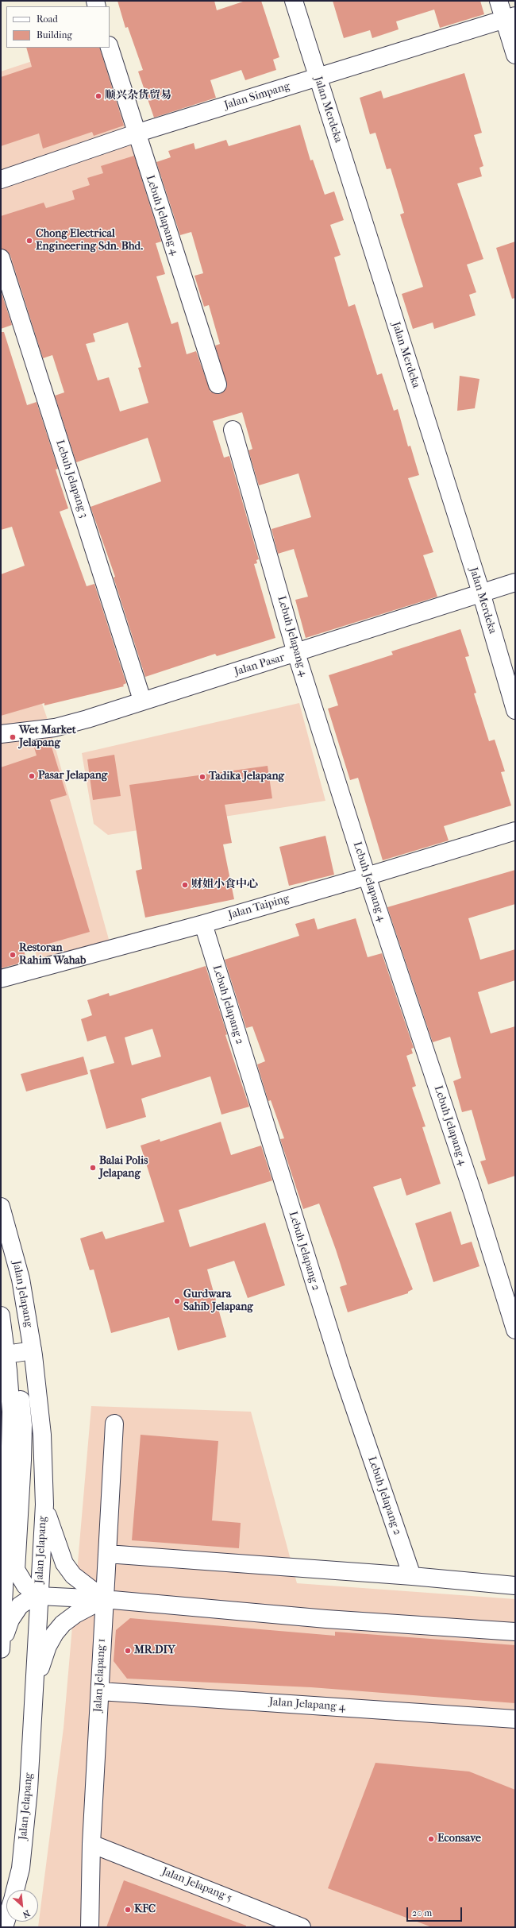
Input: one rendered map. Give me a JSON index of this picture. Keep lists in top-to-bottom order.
{
  "streets": {
    "street": [
      "Jalan Simpang",
      "Jalan Merdeka",
      "Lebuh Jelapang 4",
      "Lebuh Jelapang 3",
      "Jalan Pasar",
      "Jalan Taiping",
      "Lebuh Jelapang 2",
      "Jalan Jelapang",
      "Jalan Jelapang 1",
      "Jalan Jelapang 4",
      "Jalan Jelapang 5"
    ]
  },
  "crossings": [
    ["Jalan Simpang", "Jalan Merdeka"],
    ["Jalan Simpang", "Lebuh Jelapang 4"],
    ["Jalan Merdeka", "Jalan Pasar"],
    ["Lebuh Jelapang 4", "Jalan Pasar"],
    ["Lebuh Jelapang 4", "Jalan Taiping"],
    ["Lebuh Jelapang 3", "Jalan Pasar"],
    ["Jalan Taiping", "Lebuh Jelapang 2"],
    ["Jalan Jelapang 1", "Jalan Jelapang 4"],
    ["Jalan Jelapang 1", "Jalan Jelapang 5"]
  ],
  "places": [
    "顺兴杂货贸易",
    "Chong Electrical Engineering Sdn. Bhd.",
    "Wet Market Jelapang",
    "Pasar Jelapang",
    "Tadika Jelapang",
    "财姐小食中心",
    "Restoran Rahim Wahab",
    "Balai Polis Jelapang",
    "Gurdwara Sahib Jelapang",
    "MR.DIY",
    "Econsave",
    "KFC"
  ],
  "legend": ["Road", "Building"],
  "scale_bar": "20 m",
  "north": "bottom right"
}
